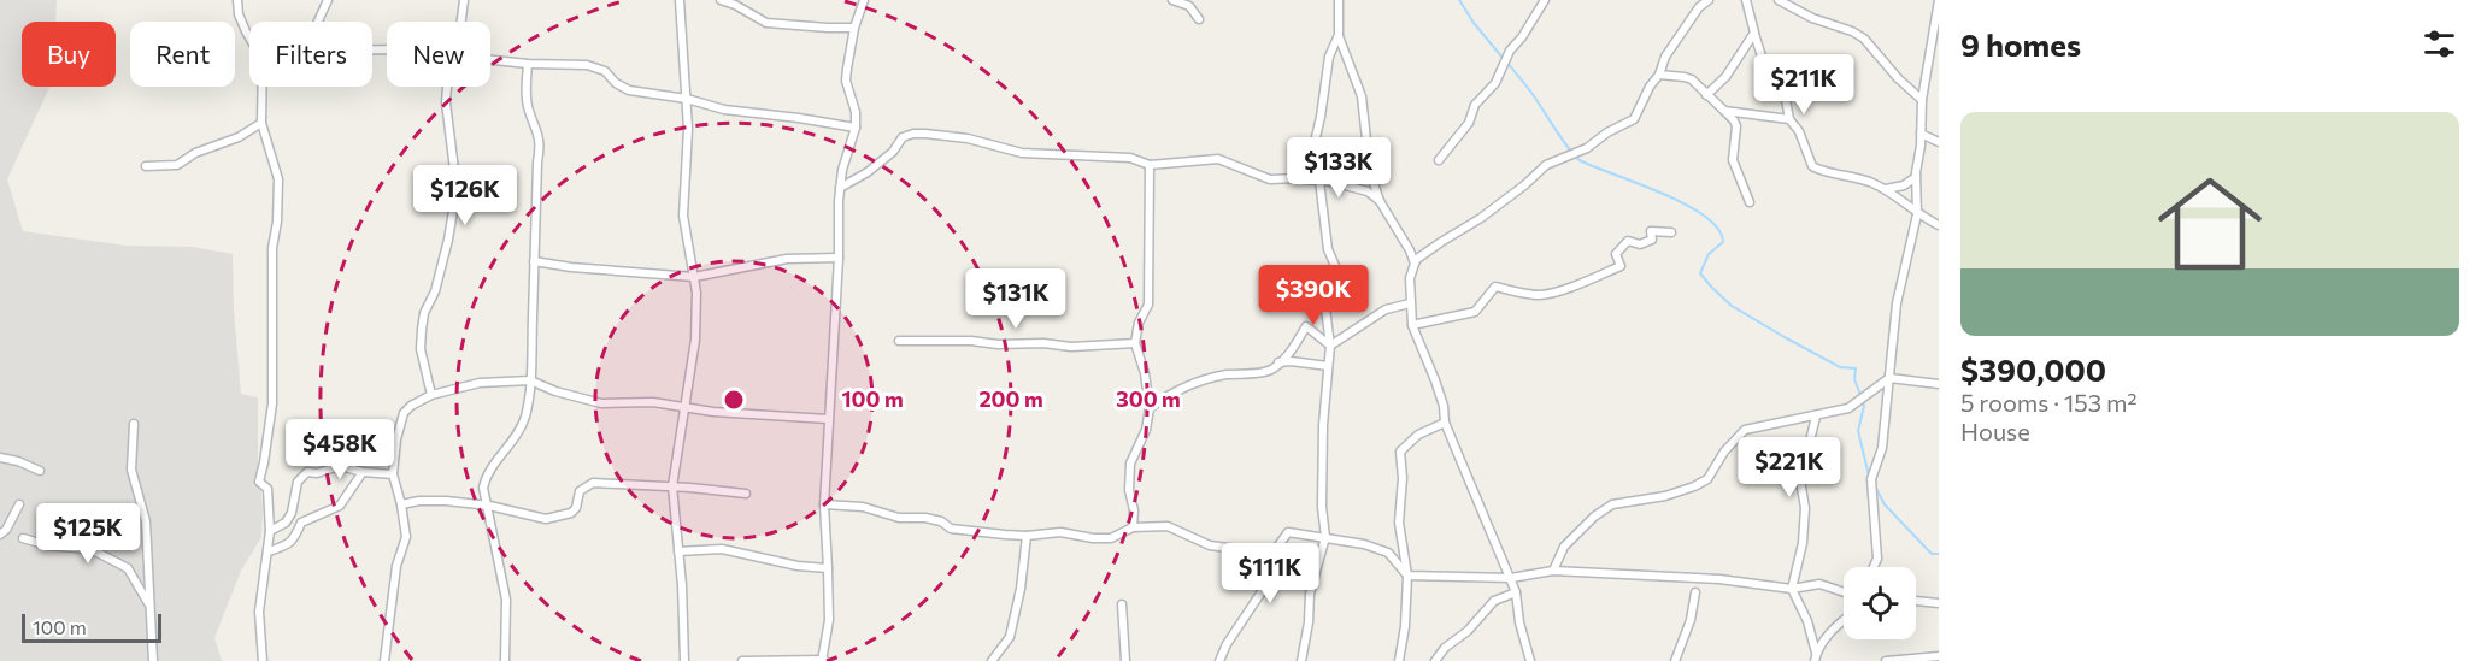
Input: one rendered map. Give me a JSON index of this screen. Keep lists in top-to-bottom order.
{
  "scale_bar": "100 m",
  "page": {
    "heading": "9 homes",
    "chip": [
      "Buy",
      "Rent",
      "Filters",
      "New"
    ],
    "price": [
      "$211K",
      "$133K",
      "$126K",
      "$390K",
      "$131K",
      "$458K",
      "$221K",
      "$125K",
      "$111K"
    ],
    "list": [
      {
        "name": "$390,000",
        "note": "5 rooms · 153 m² · House"
      }
    ],
    "scale": "100 m"
  },
  "rings": ["100 m", "200 m", "300 m"]
}
